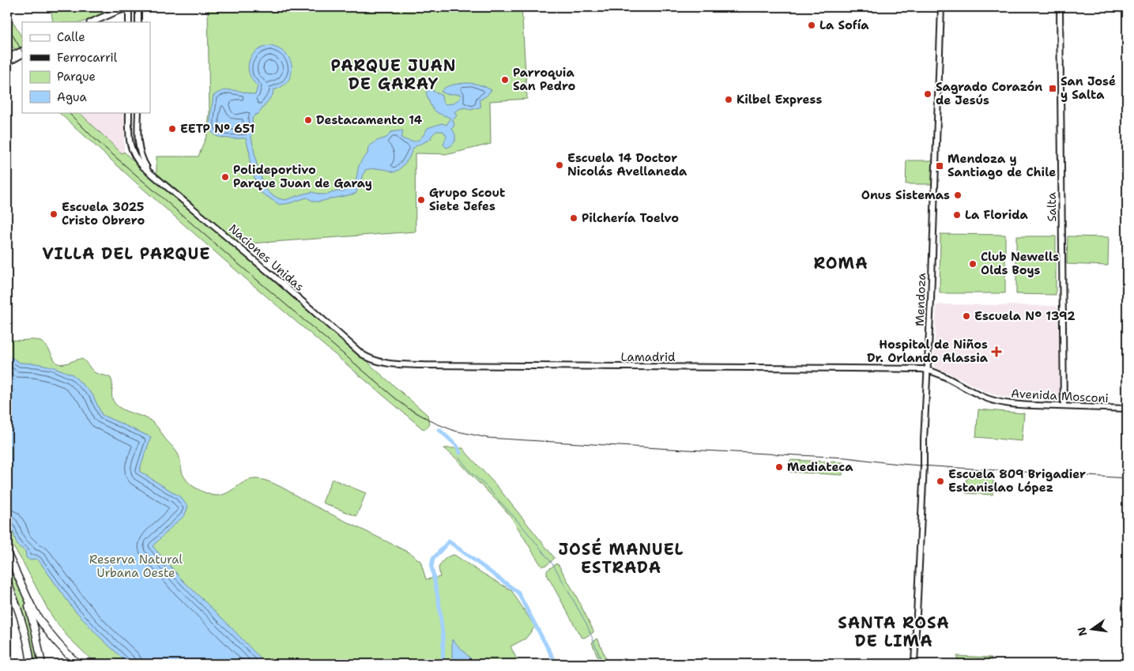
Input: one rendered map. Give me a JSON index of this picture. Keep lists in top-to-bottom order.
{
  "streets": {
    "street": [
      "Salta",
      "Naciones Unidas",
      "Mendoza",
      "Lamadrid",
      "Avenida Mosconi"
    ]
  },
  "crossings": [
    ["Salta", "Avenida Mosconi"],
    ["Naciones Unidas", "Lamadrid"],
    ["Mendoza", "Lamadrid"],
    ["Mendoza", "Avenida Mosconi"],
    ["Lamadrid", "Avenida Mosconi"]
  ],
  "districts": [
    "PARQUE JUAN DE GARAY",
    "VILLA DEL PARQUE",
    "ROMA",
    "JOSÉ MANUEL ESTRADA",
    "SANTA ROSA DE LIMA"
  ],
  "parks": ["Reserva Natural Urbana Oeste"],
  "places": {
    "other": [
      "La Sofía",
      "Parroquia San Pedro",
      "Sagrado Corazón de Jesús",
      "Kilbel Express",
      "Destacamento 14",
      "EETP Nº 651",
      "Escuela 14 Doctor Nicolás Avellaneda",
      "Polideportivo Parque Juan de Garay",
      "Onus Sistemas",
      "Grupo Scout Siete Jefes",
      "Escuela 3025 Cristo Obrero",
      "La Florida",
      "Pilchería Toelvo",
      "Club Newells Olds Boys",
      "Escuela N° 1392",
      "Mediateca",
      "Escuela 809 Brigadier Estanislao López"
    ],
    "transit": ["San José y Salta", "Mendoza y Santiago de Chile"],
    "health": ["Hospital de Niños Dr. Orlando Alassia"]
  },
  "legend": [
    "Calle",
    "Ferrocarril",
    "Parque",
    "Agua"
  ],
  "north": "left"
}
